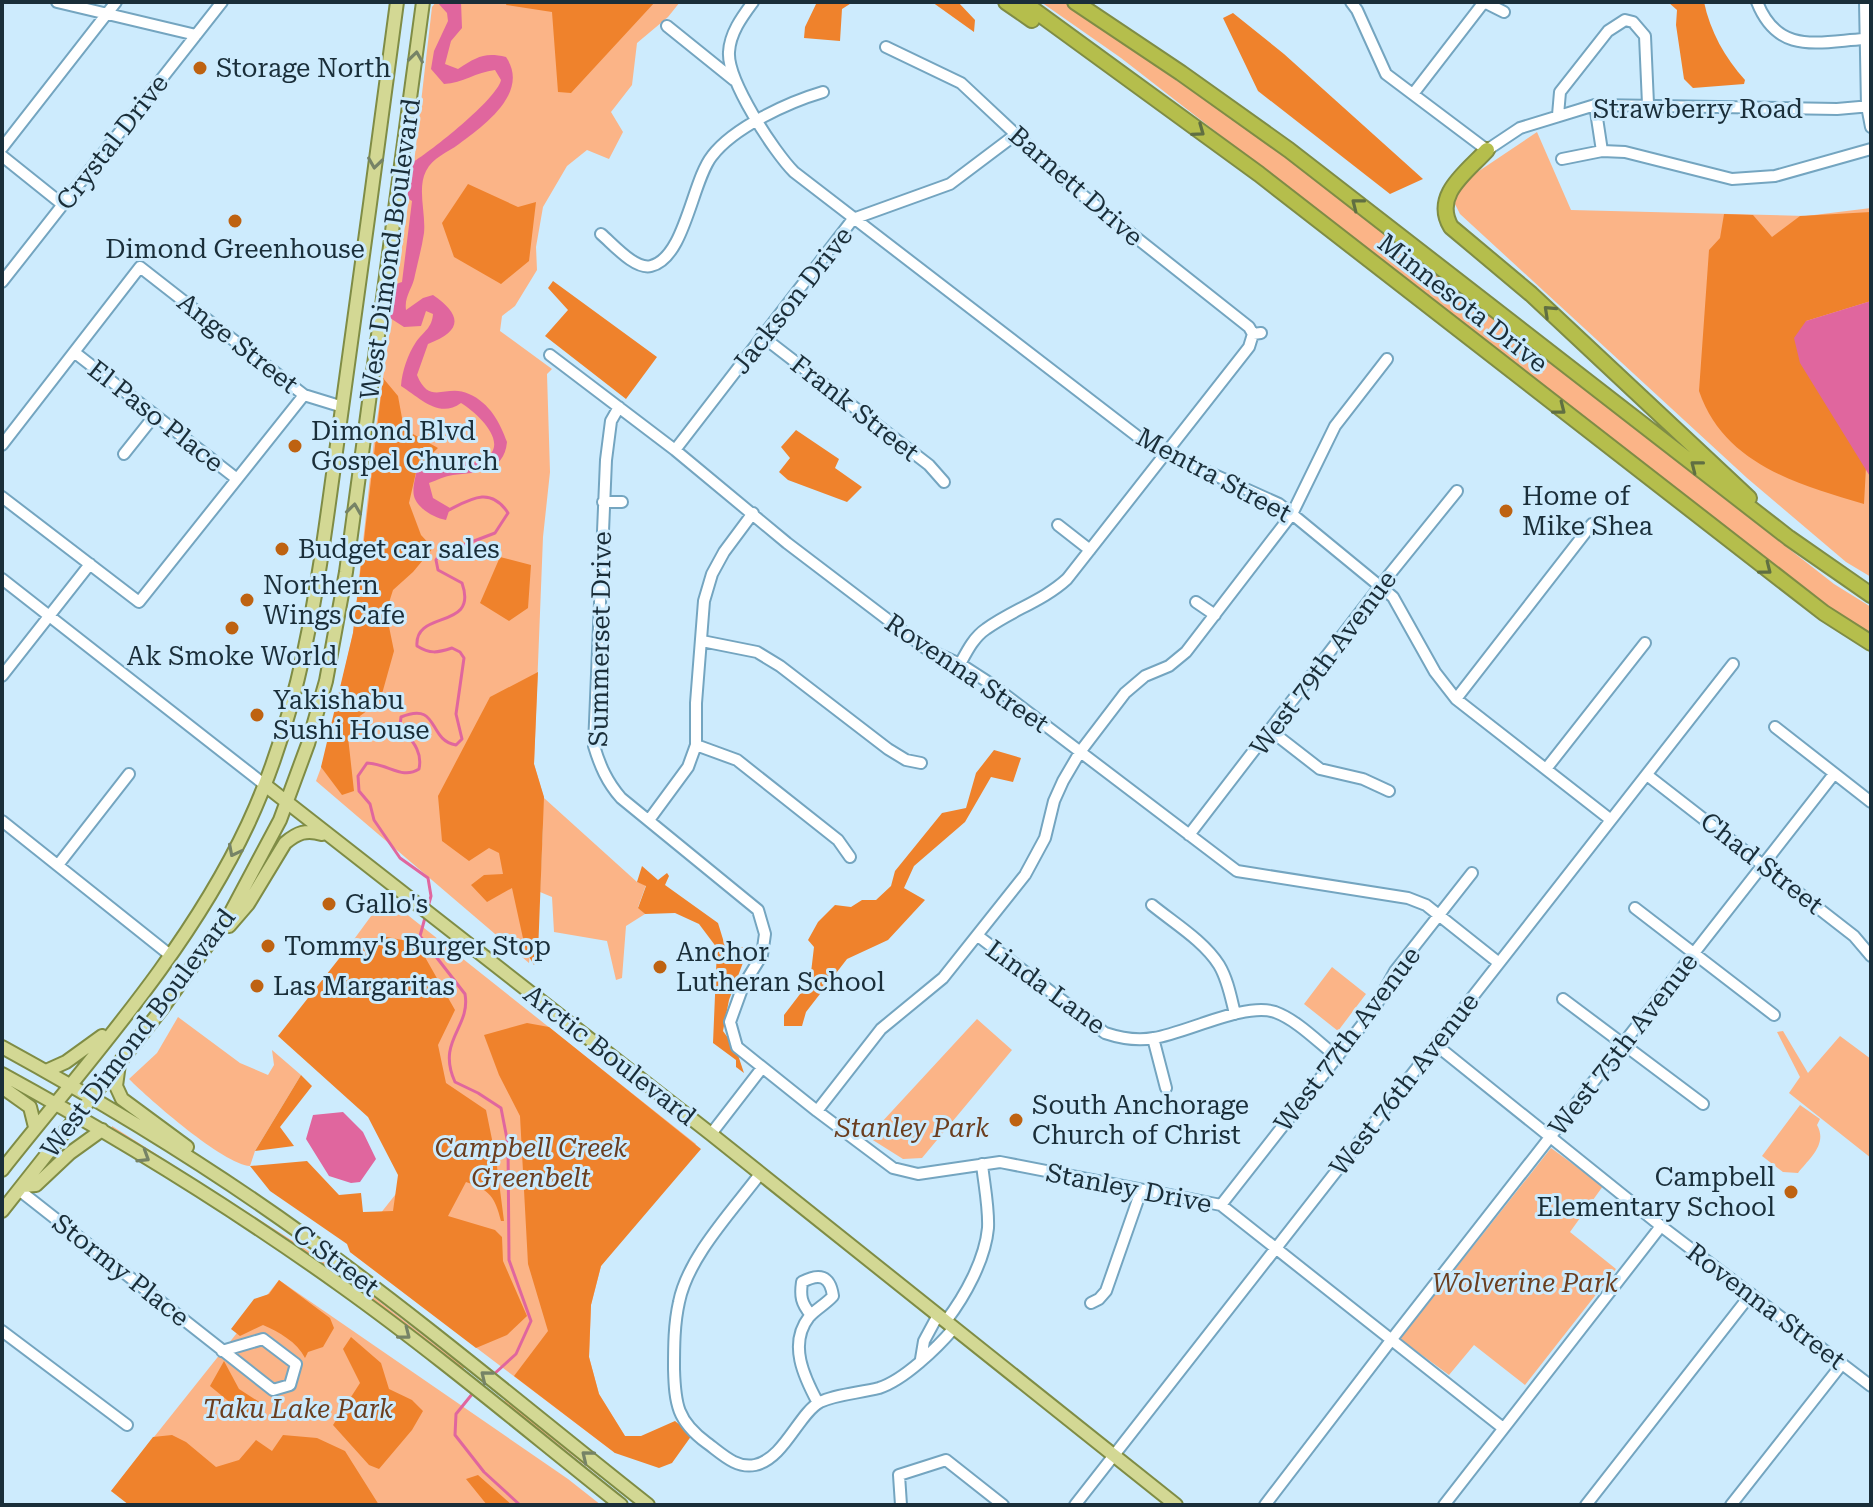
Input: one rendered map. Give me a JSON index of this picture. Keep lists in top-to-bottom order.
{
  "streets": {
    "highway": ["Minnesota Drive"],
    "main road": ["West Dimond Boulevard", "Arctic Boulevard", "C Street"],
    "street": [
      "Strawberry Road",
      "Crystal Drive",
      "Barnett Drive",
      "Jackson Drive",
      "Ange Street",
      "Frank Street",
      "El Paso Place",
      "Mentra Street",
      "Summerset Drive",
      "West 79th Avenue",
      "Rovenna Street",
      "Chad Street",
      "Linda Lane",
      "West 77th Avenue",
      "West 75th Avenue",
      "West 76th Avenue",
      "Stanley Drive",
      "Stormy Place"
    ]
  },
  "crossings": [
    ["Barnett Drive", "Jackson Drive"],
    ["Barnett Drive", "Mentra Street"],
    ["West Dimond Boulevard", "Ange Street"],
    ["West Dimond Boulevard", "Arctic Boulevard"],
    ["West Dimond Boulevard", "C Street"],
    ["West Dimond Boulevard", "Stormy Place"],
    ["Jackson Drive", "Frank Street"],
    ["Jackson Drive", "Mentra Street"],
    ["Jackson Drive", "Rovenna Street"],
    ["Ange Street", "El Paso Place"],
    ["Mentra Street", "West 79th Avenue"],
    ["Mentra Street", "West 76th Avenue"],
    ["Summerset Drive", "Rovenna Street"],
    ["Summerset Drive", "Stanley Drive"],
    ["West 79th Avenue", "Rovenna Street"],
    ["Rovenna Street", "West 77th Avenue"],
    ["Rovenna Street", "West 75th Avenue"],
    ["Rovenna Street", "West 76th Avenue"],
    ["Chad Street", "West 75th Avenue"],
    ["Chad Street", "West 76th Avenue"],
    ["Linda Lane", "West 77th Avenue"],
    ["West 77th Avenue", "Stanley Drive"],
    ["West 75th Avenue", "Stanley Drive"],
    ["Arctic Boulevard", "West 76th Avenue"],
    ["West 76th Avenue", "Stanley Drive"]
  ],
  "parks": [
    "Stanley Park",
    "Campbell Creek Greenbelt",
    "Wolverine Park",
    "Taku Lake Park"
  ],
  "places": [
    "Storage North",
    "Dimond Greenhouse",
    "Dimond Blvd Gospel Church",
    "Home of Mike Shea",
    "Budget car sales",
    "Northern Wings Cafe",
    "Ak Smoke World",
    "Yakishabu Sushi House",
    "Gallo's",
    "Tommy's Burger Stop",
    "Anchor Lutheran School",
    "Las Margaritas",
    "South Anchorage Church of Christ",
    "Campbell Elementary School"
  ]
}
